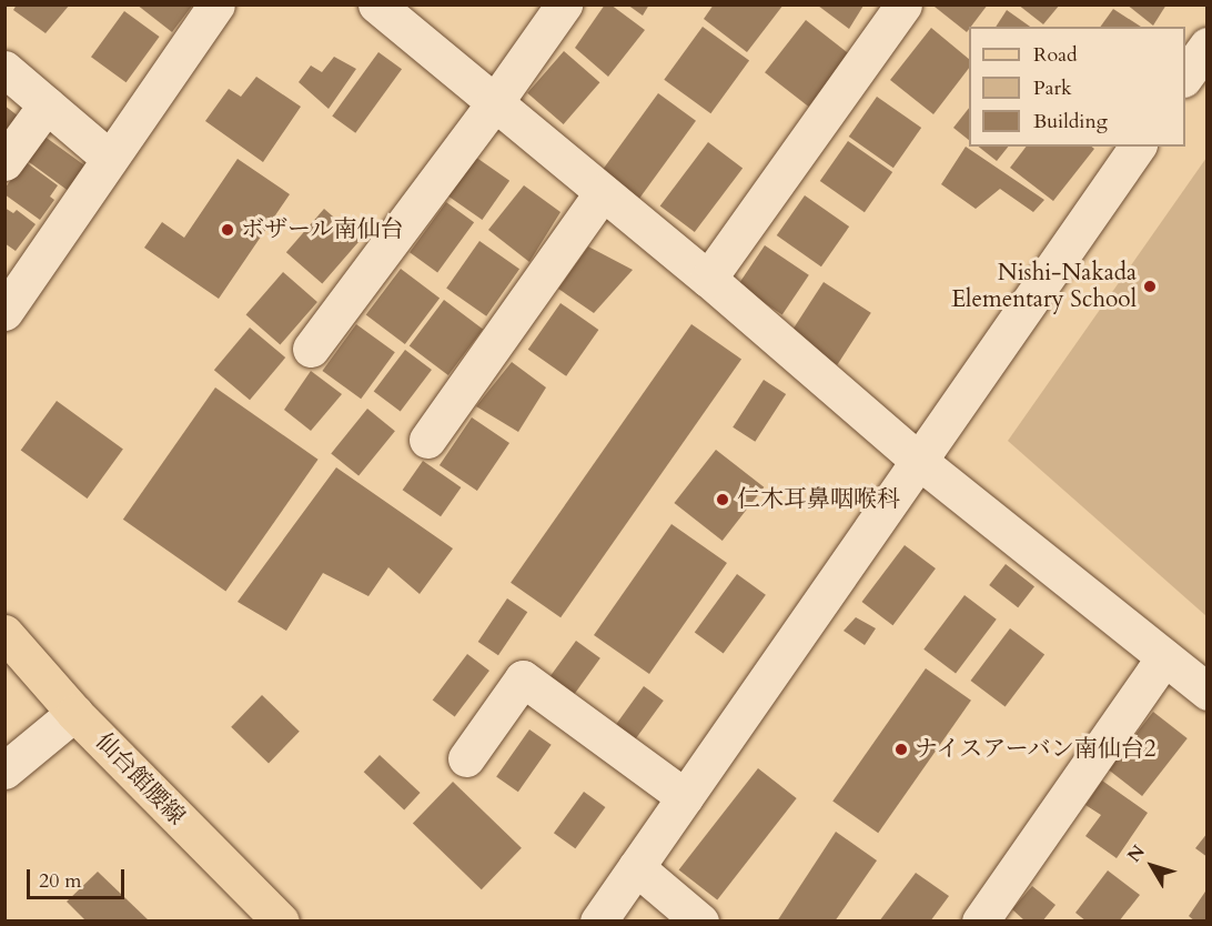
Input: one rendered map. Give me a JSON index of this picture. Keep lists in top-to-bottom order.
{
  "streets": {
    "main road": ["仙台館腰線"]
  },
  "places": [
    "ボザール南仙台",
    "Nishi-Nakada Elementary School",
    "仁木耳鼻咽喉科",
    "ナイスアーバン南仙台2"
  ],
  "legend": ["Road", "Park", "Building"],
  "scale_bar": "20 m",
  "north": "top left"
}
